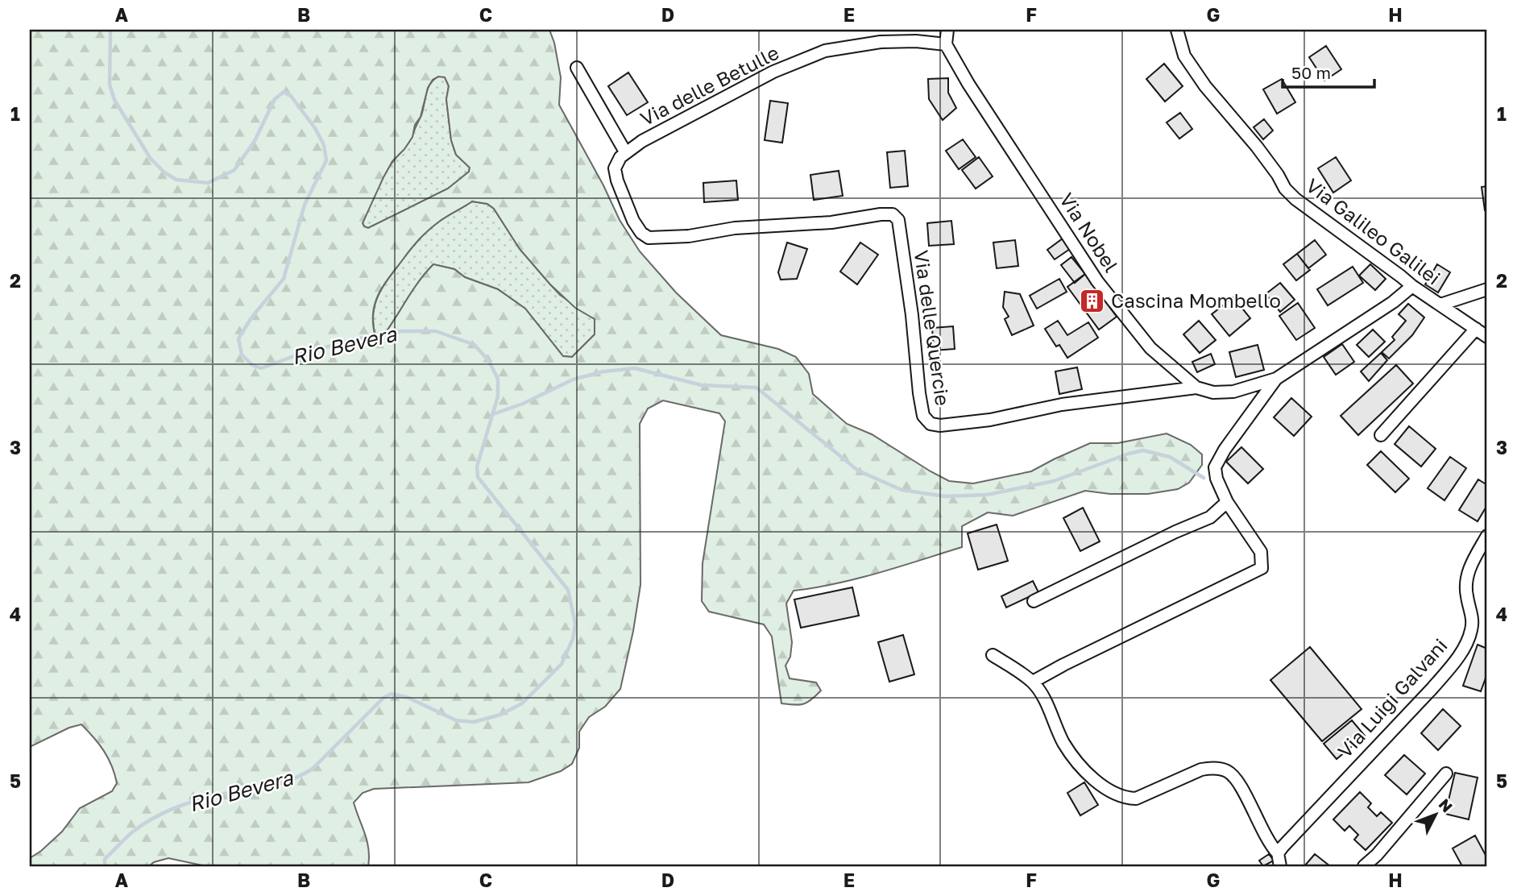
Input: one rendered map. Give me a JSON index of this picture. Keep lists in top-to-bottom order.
{
  "streets": {
    "street": [
      "Via delle Betulle",
      "Via Galileo Galilei",
      "Via Nobel",
      "Via delle Quercie",
      "Via Luigi Galvani"
    ]
  },
  "crossings": [
    ["Via delle Betulle", "Via Nobel"],
    ["Via delle Betulle", "Via delle Quercie"],
    ["Via Nobel", "Via delle Quercie"]
  ],
  "water": ["Rio Bevera"],
  "places": {
    "building": ["Cascina Mombello"]
  },
  "scale_bar": "50 m",
  "north": "top right",
  "grid": {
    "columns": [
      "A",
      "B",
      "C",
      "D",
      "E",
      "F",
      "G",
      "H"
    ],
    "rows": [
      "1",
      "2",
      "3",
      "4",
      "5"
    ]
  }
}
